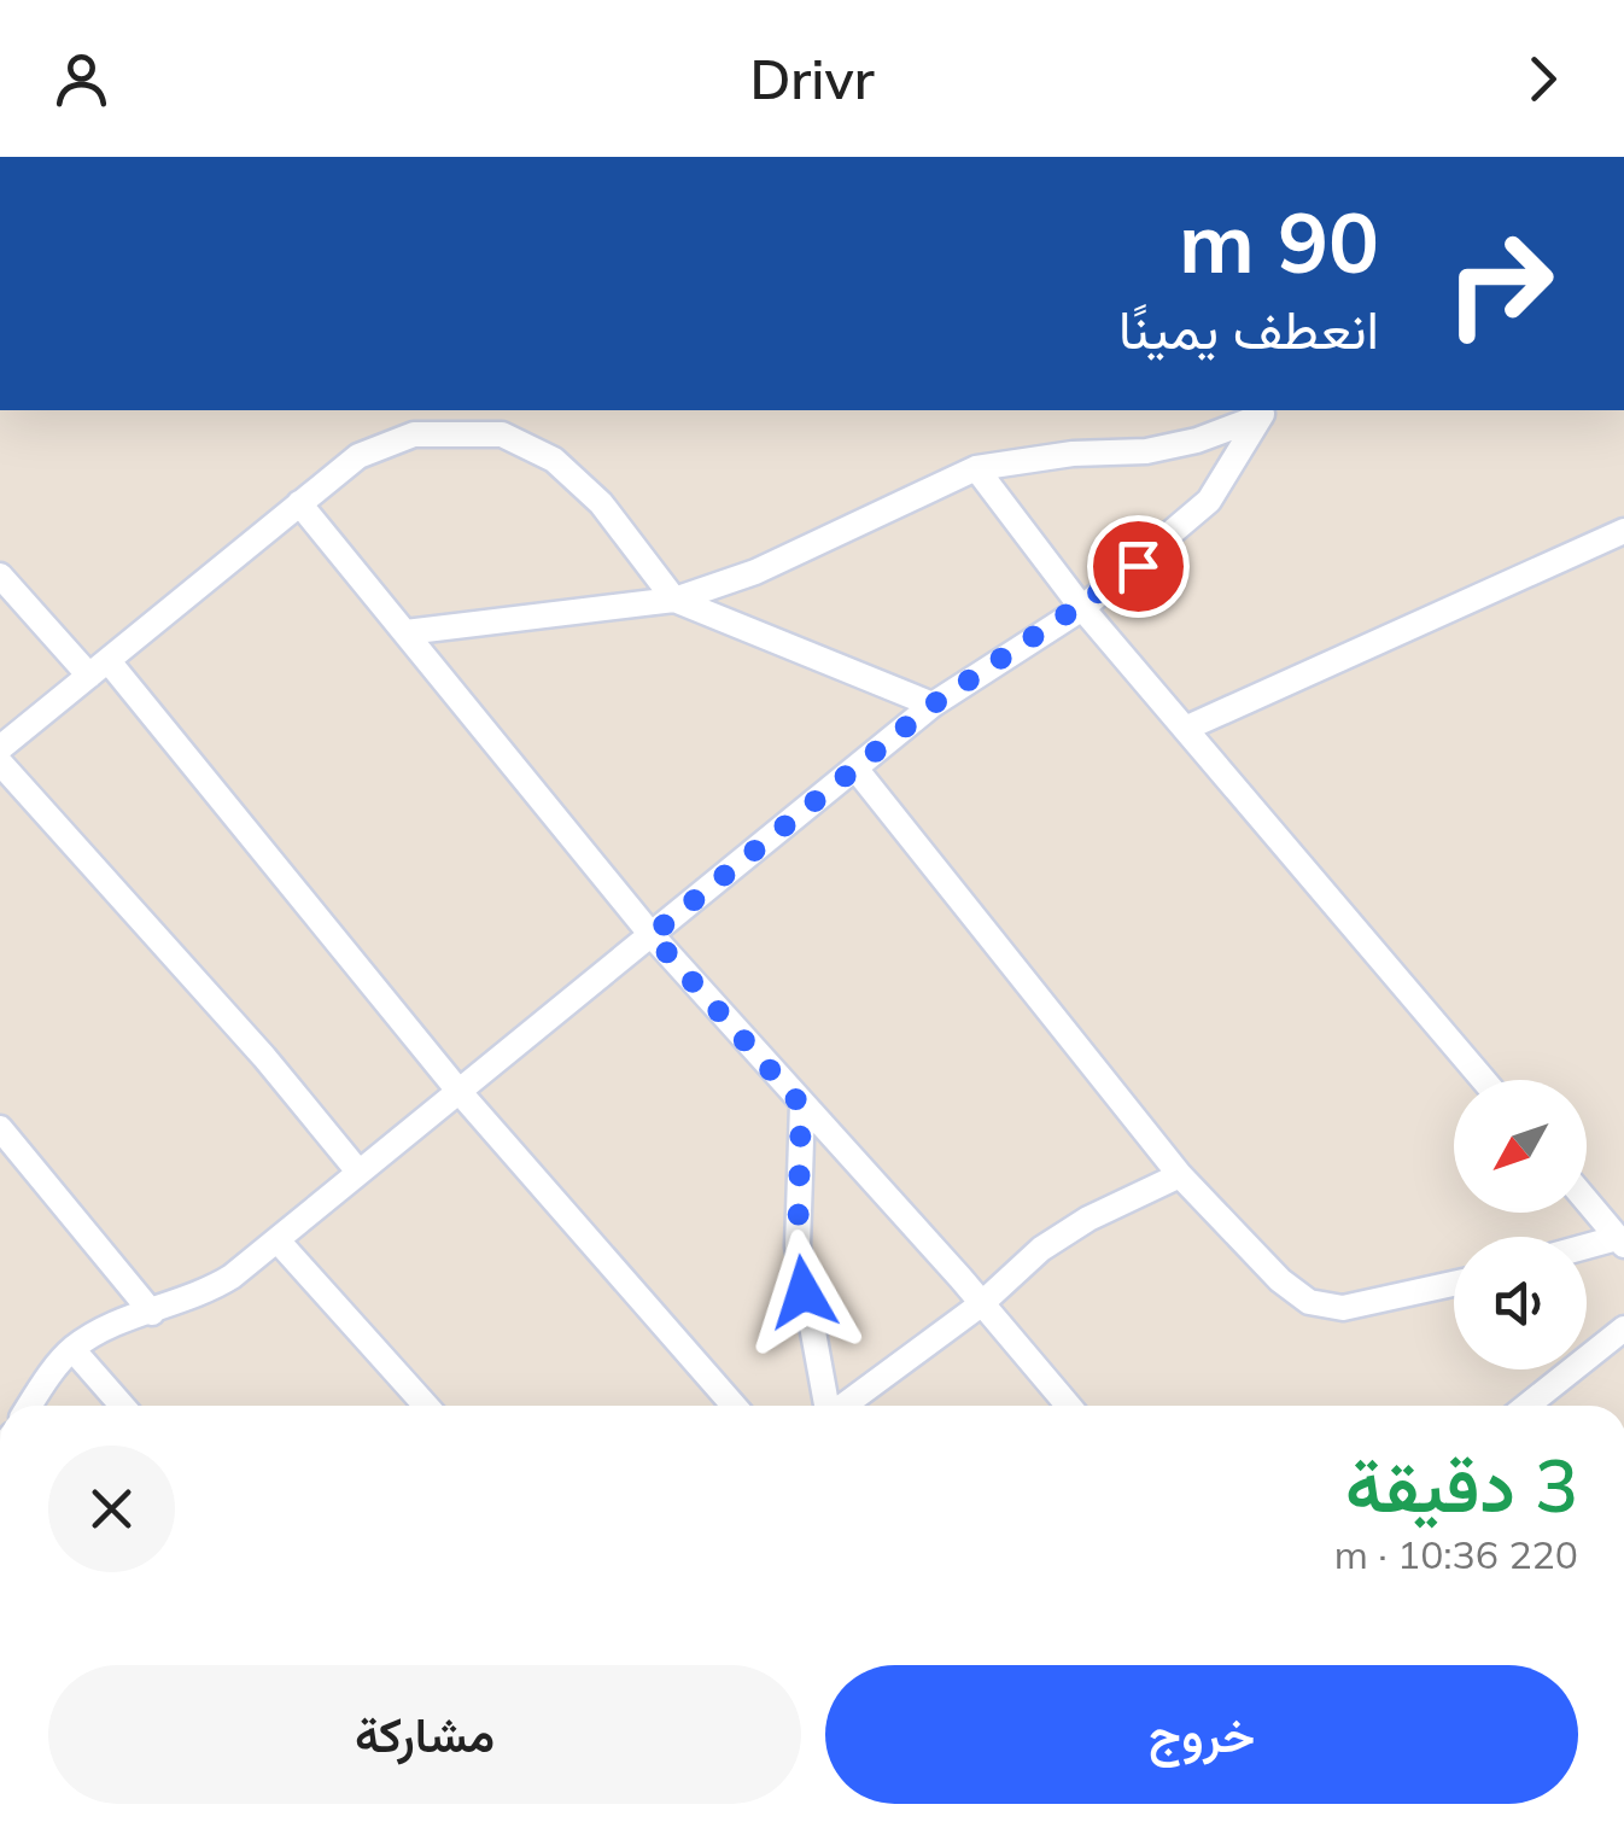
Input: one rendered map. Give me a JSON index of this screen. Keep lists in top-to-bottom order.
{
  "north": "bottom left",
  "page": {
    "header": "Drivr",
    "turn": ["90 m", "انعطف يمينًا"],
    "heading": ["3 دقيقة", "220 m · 10:36"],
    "buttons": ["خروج", "مشاركة"]
  }
}
